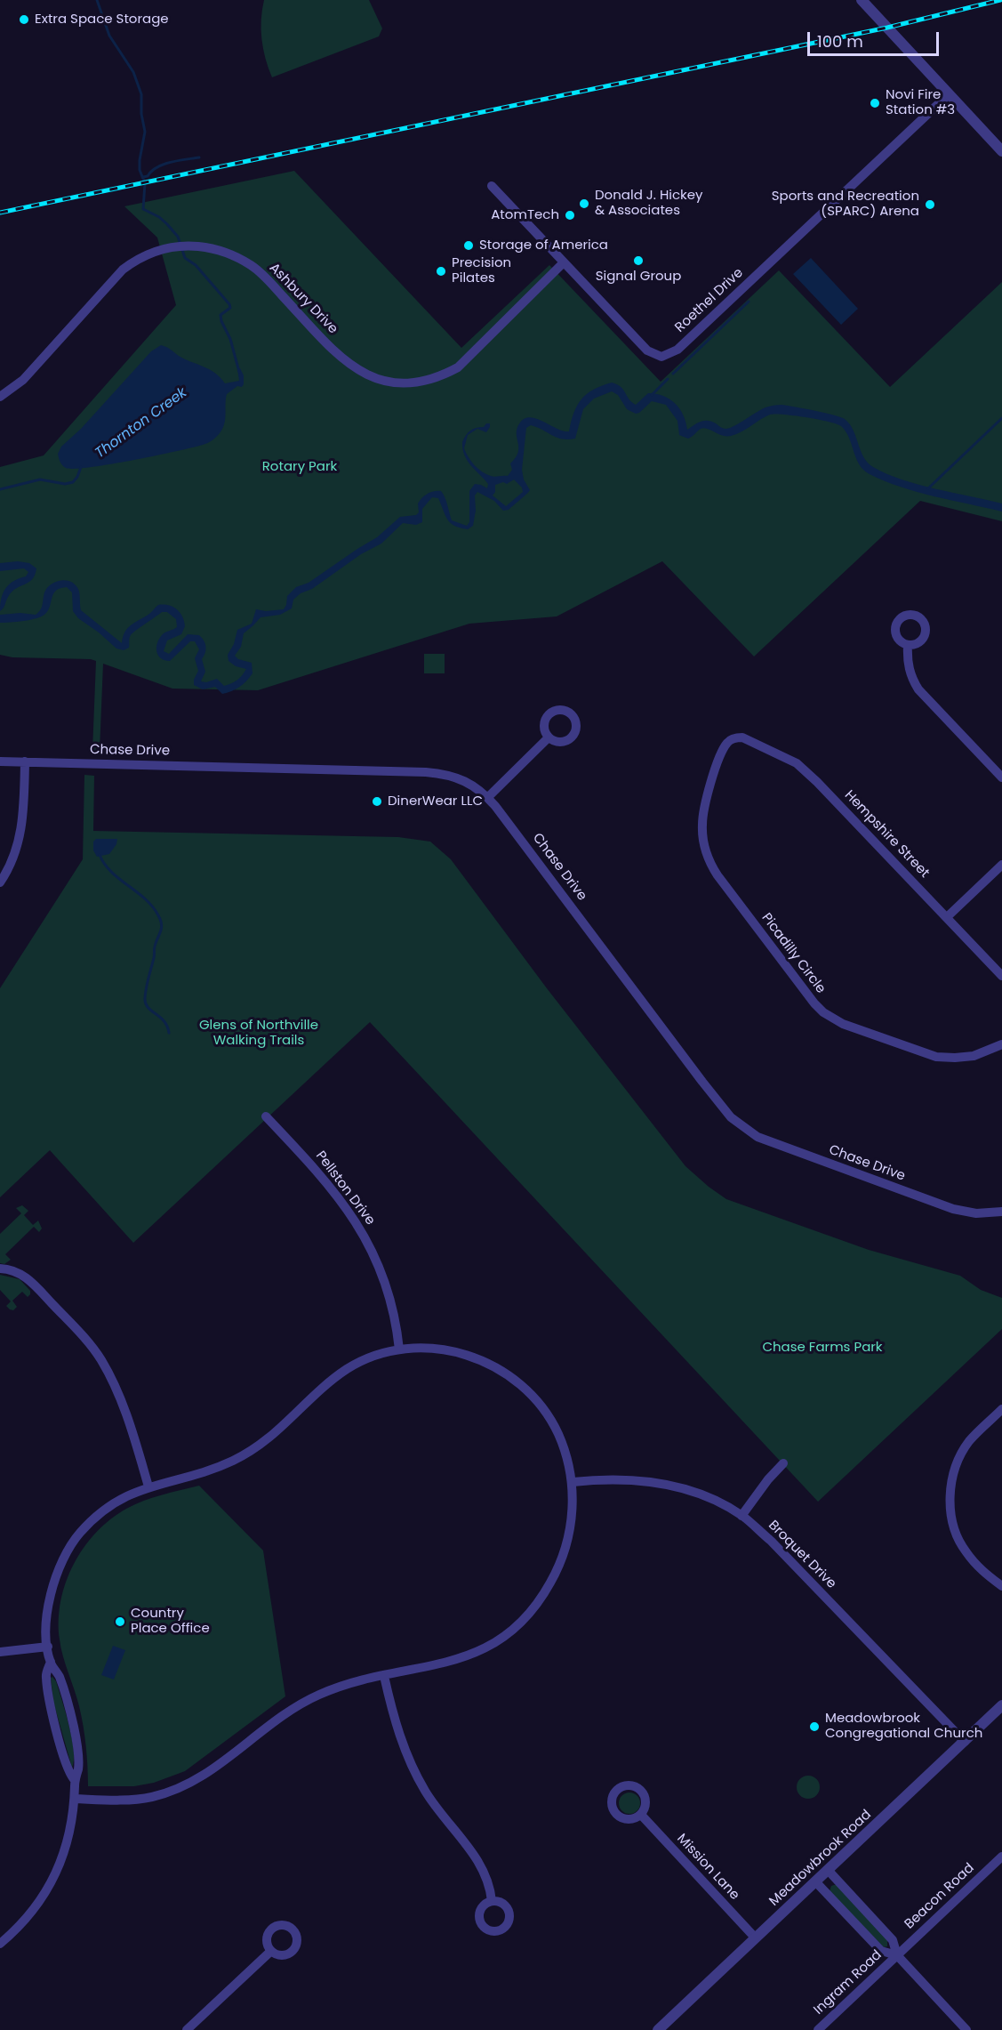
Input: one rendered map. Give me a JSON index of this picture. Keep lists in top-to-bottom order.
{
  "streets": {
    "street": [
      "Ashbury Drive",
      "Roethel Drive",
      "Chase Drive",
      "Hempshire Street",
      "Picadilly Circle",
      "Pellston Drive",
      "Broquet Drive",
      "Meadowbrook Road",
      "Mission Lane",
      "Beacon Road",
      "Ingram Road"
    ]
  },
  "crossings": [
    ["Ashbury Drive", "Roethel Drive"],
    ["Hempshire Street", "Picadilly Circle"],
    ["Broquet Drive", "Meadowbrook Road"],
    ["Meadowbrook Road", "Mission Lane"],
    ["Beacon Road", "Ingram Road"]
  ],
  "water": ["Thornton Creek"],
  "parks": ["Rotary Park", "Glens of Northville Walking Trails", "Chase Farms Park"],
  "places": [
    "Extra Space Storage",
    "Novi Fire Station #3",
    "Donald J. Hickey & Associates",
    "Sports and Recreation (SPARC) Arena",
    "AtomTech",
    "Storage of America",
    "Signal Group",
    "Precision Pilates",
    "DinerWear LLC",
    "Country Place Office",
    "Meadowbrook Congregational Church"
  ],
  "scale_bar": "100 m"
}
